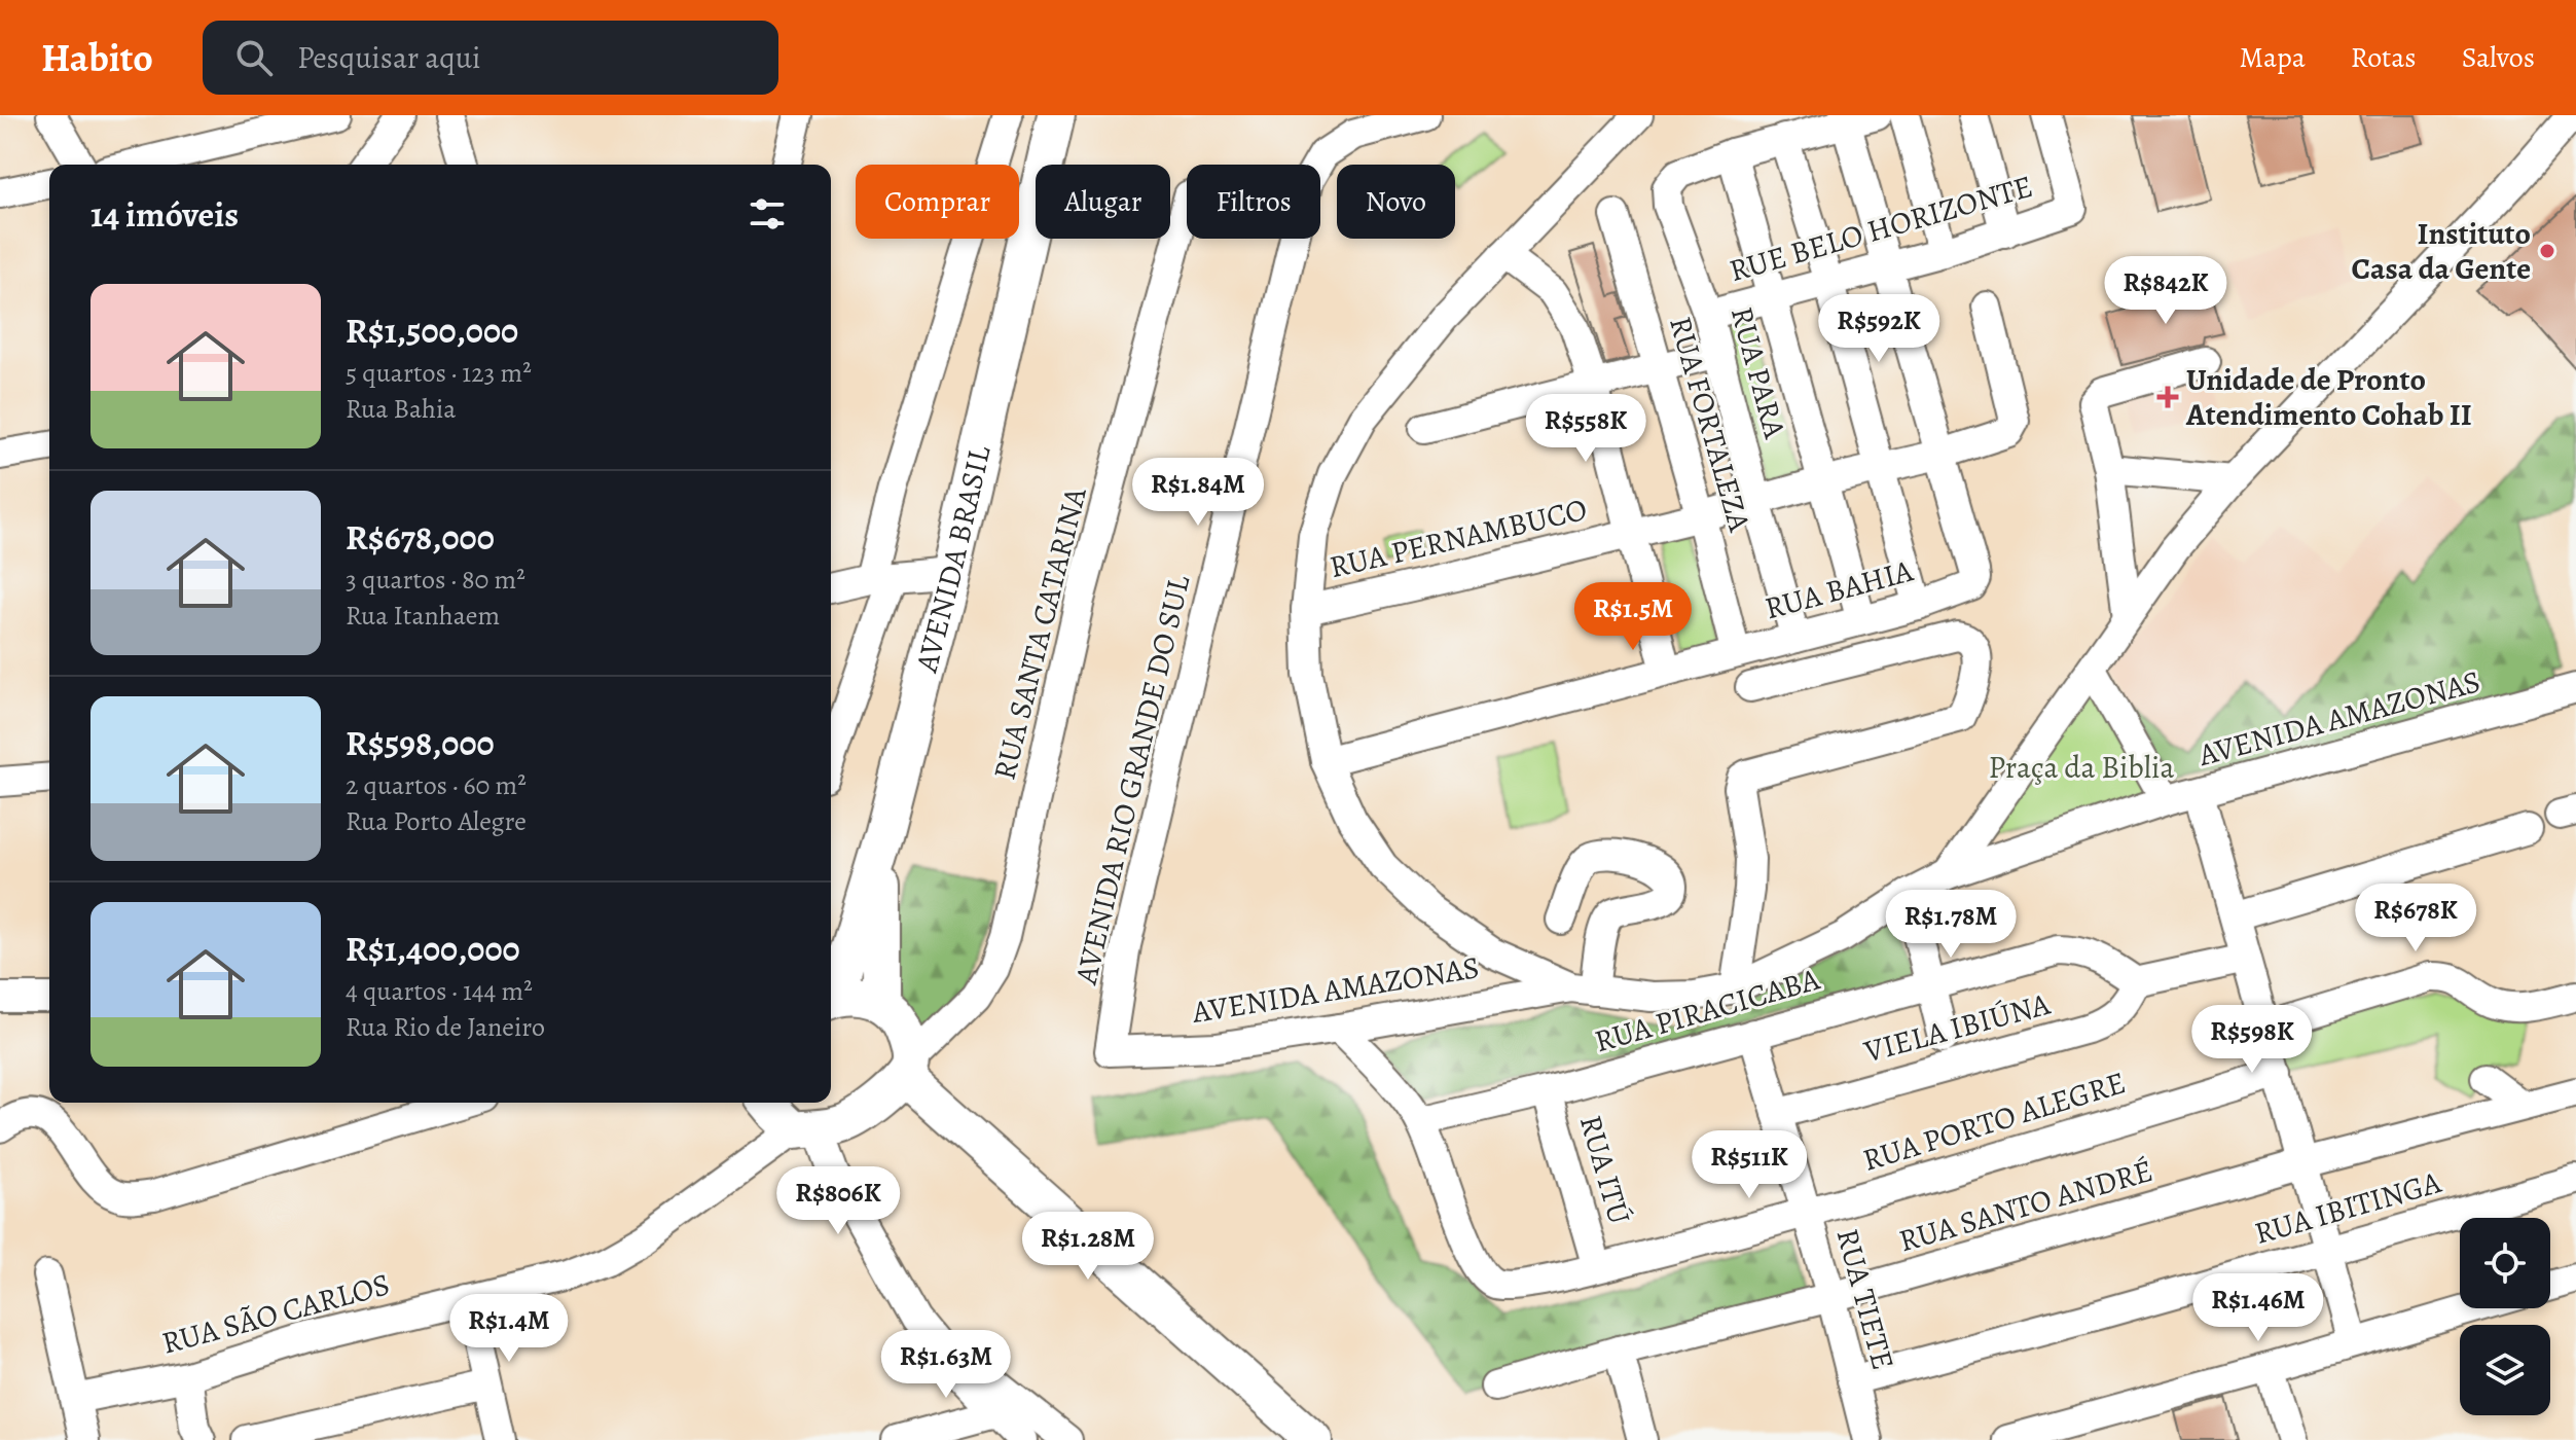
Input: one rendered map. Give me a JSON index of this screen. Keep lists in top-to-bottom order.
{
  "streets": {
    "main road": ["AVENIDA BRASIL"],
    "street": [
      "RUE BELO HORIZONTE",
      "RUA PARA",
      "RUA FORTALEZA",
      "RUA PERNAMBUCO",
      "RUA BAHIA",
      "RUA SANTA CATARINA",
      "AVENIDA AMAZONAS",
      "AVENIDA RIO GRANDE DO SUL",
      "RUA PIRACICABA",
      "VIELA IBIÚNA",
      "RUA PORTO ALEGRE",
      "RUA ITÚ",
      "RUA SANTO ANDRÉ",
      "RUA IBITINGA",
      "RUA TIETE",
      "RUA SÃO CARLOS"
    ]
  },
  "crossings": [
    ["RUE BELO HORIZONTE", "RUA PARA"],
    ["RUA PARA", "RUA PERNAMBUCO"],
    ["RUA PARA", "RUA BAHIA"],
    ["RUA FORTALEZA", "RUA PERNAMBUCO"],
    ["RUA FORTALEZA", "RUA BAHIA"],
    ["RUA PERNAMBUCO", "RUA BAHIA"],
    ["RUA PERNAMBUCO", "AVENIDA AMAZONAS"],
    ["RUA BAHIA", "AVENIDA AMAZONAS"],
    ["AVENIDA AMAZONAS", "AVENIDA RIO GRANDE DO SUL"],
    ["AVENIDA AMAZONAS", "RUA PORTO ALEGRE"],
    ["RUA PIRACICABA", "VIELA IBIÚNA"],
    ["RUA PIRACICABA", "RUA PORTO ALEGRE"],
    ["RUA PIRACICABA", "RUA ITÚ"],
    ["RUA PIRACICABA", "RUA TIETE"],
    ["VIELA IBIÚNA", "RUA TIETE"],
    ["RUA PORTO ALEGRE", "RUA ITÚ"],
    ["RUA PORTO ALEGRE", "RUA TIETE"],
    ["RUA SANTO ANDRÉ", "RUA TIETE"],
    ["RUA IBITINGA", "RUA TIETE"]
  ],
  "parks": ["Praça da Biblia"],
  "places": {
    "other": ["Instituto Casa da Gente"],
    "health": ["Unidade de Pronto Atendimento Cohab II"]
  },
  "page": {
    "header": "Habito",
    "search": "Pesquisar aqui",
    "nav": ["Mapa", "Rotas", "Salvos"],
    "chip": [
      "Comprar",
      "Alugar",
      "Filtros",
      "Novo"
    ],
    "heading": "14 imóveis",
    "price": [
      "R$842K",
      "R$592K",
      "R$558K",
      "R$1.84M",
      "R$1.5M",
      "R$678K",
      "R$1.78M",
      "R$598K",
      "R$511K",
      "R$806K",
      "R$1.28M",
      "R$1.46M",
      "R$1.4M",
      "R$1.63M"
    ],
    "list": [
      {
        "name": "R$1,500,000",
        "note": "5 quartos · 123 m² · Rua Bahia"
      },
      {
        "name": "R$678,000",
        "note": "3 quartos · 80 m² · Rua Itanhaem"
      },
      {
        "name": "R$598,000",
        "note": "2 quartos · 60 m² · Rua Porto Alegre"
      },
      {
        "name": "R$1,400,000",
        "note": "4 quartos · 144 m² · Rua Rio de Janeiro"
      }
    ]
  }
}
